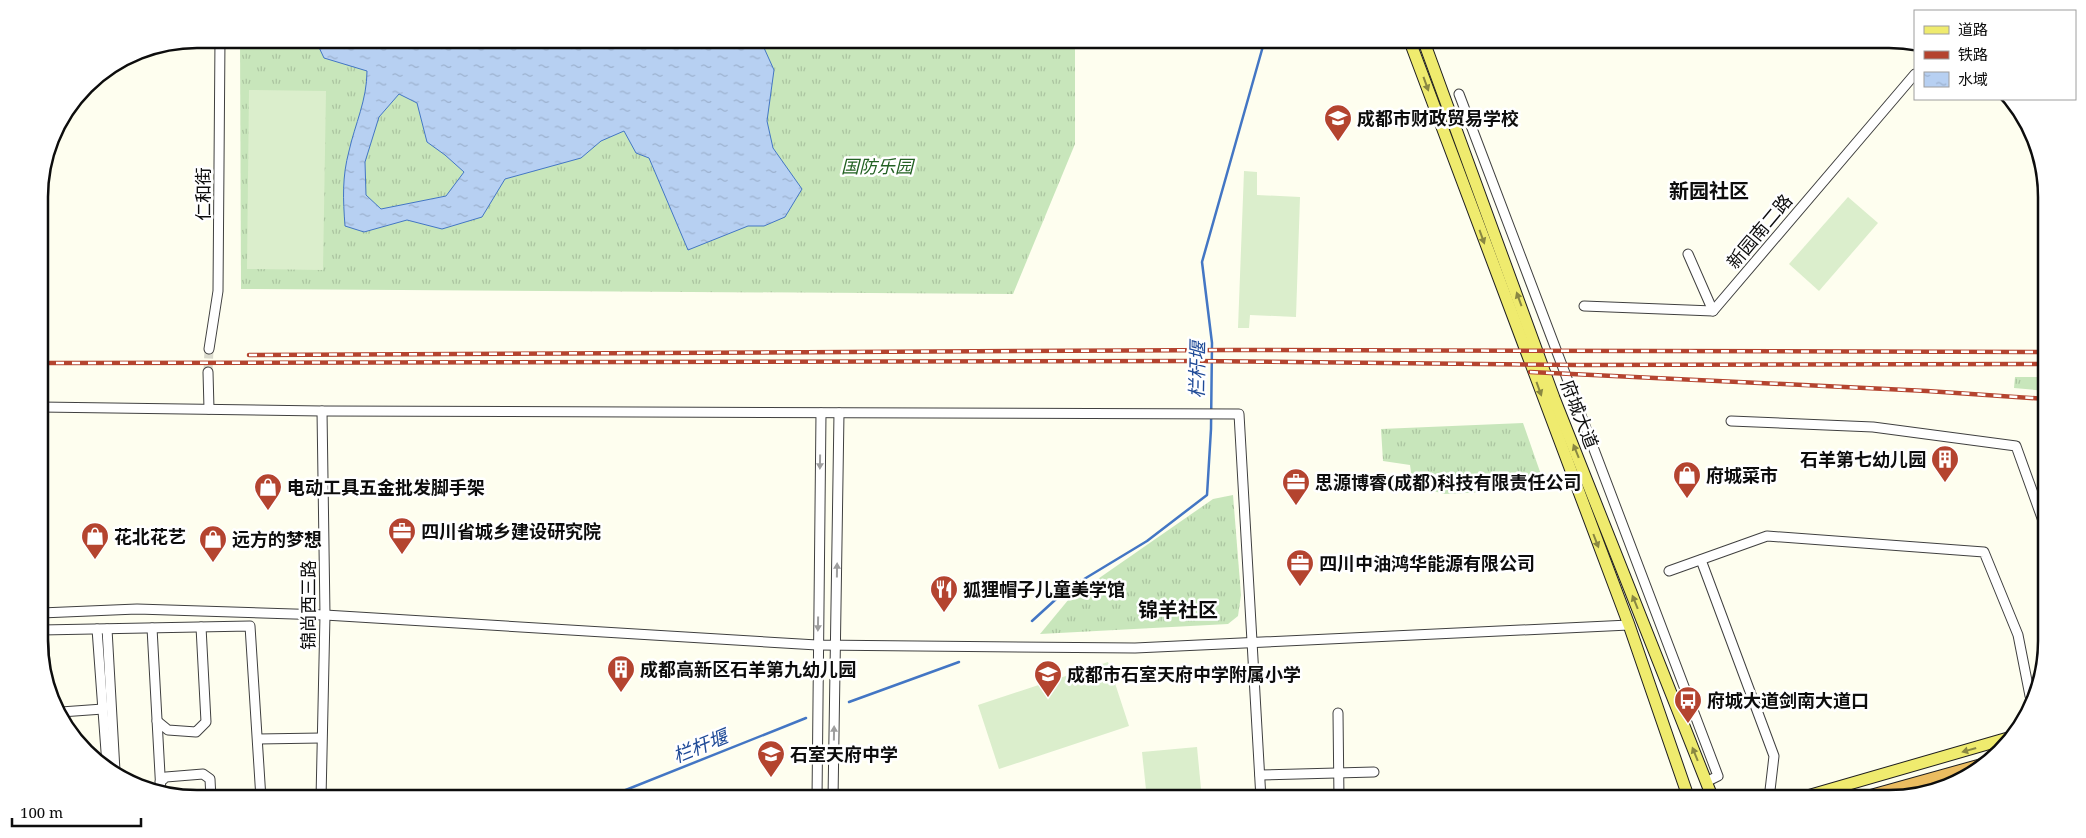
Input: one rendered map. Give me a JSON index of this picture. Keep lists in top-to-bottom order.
{
  "streets": {
    "main road": ["府城大道"],
    "street": ["仁和街", "新园南二路", "锦尚西三路"]
  },
  "districts": ["新园社区", "锦羊社区"],
  "water": ["栏杆堰"],
  "parks": ["国防乐园"],
  "places": {
    "school or university": ["成都市财政贸易学校", "成都市石室天府中学附属小学", "石室天府中学"],
    "building": ["石羊第七幼儿园", "成都高新区石羊第九幼儿园"],
    "shop": [
      "府城菜市",
      "电动工具五金批发脚手架",
      "花北花艺",
      "远方的梦想"
    ],
    "office": ["思源博睿(成都)科技有限责任公司", "四川省城乡建设研究院", "四川中油鸿华能源有限公司"],
    "restaurant": ["狐狸帽子儿童美学馆"],
    "bus stop": ["府城大道剑南大道口"]
  },
  "legend": ["道路", "铁路", "水域"],
  "scale_bar": "100 m"
}
